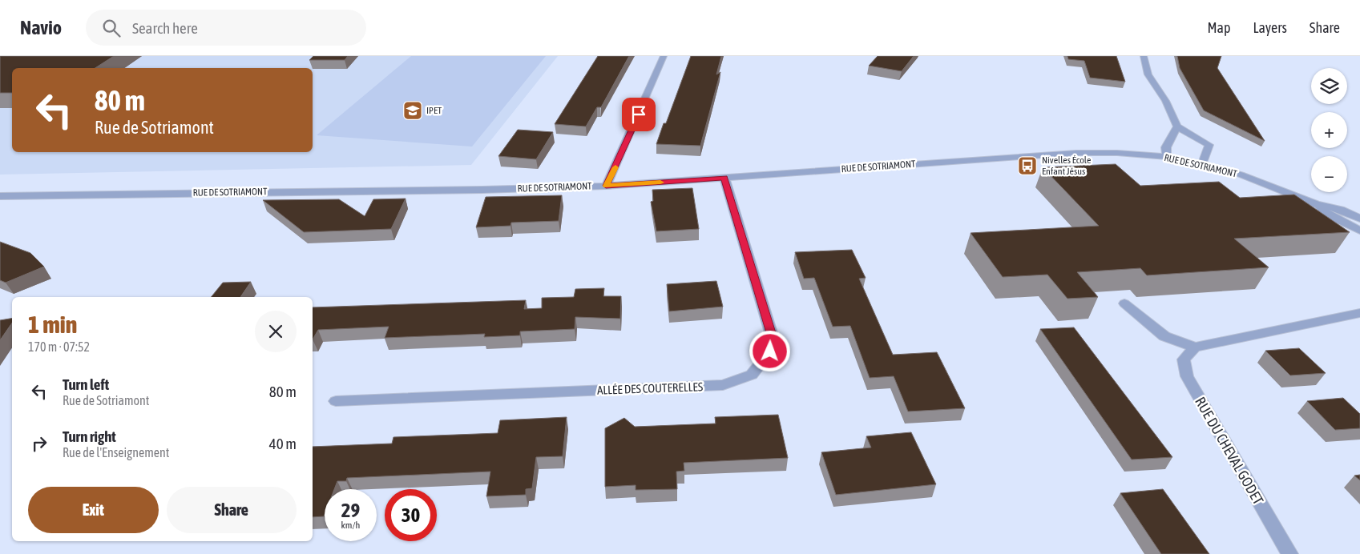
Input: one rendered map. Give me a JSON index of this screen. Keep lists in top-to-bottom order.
{
  "streets": {
    "street": ["RUE DE SOTRIAMONT", "ALLÉE DES COUTERELLES", "RUE DU CHEVAL GODET"]
  },
  "crossings": [
    ["RUE DE SOTRIAMONT", "ALLÉE DES COUTERELLES"]
  ],
  "places": {
    "school or university": ["IPET"],
    "bus stop": ["Nivelles École Enfant Jésus"]
  },
  "page": {
    "header": "Navio",
    "search": "Search here",
    "nav": ["Map", "Layers", "Share"],
    "map_buttons": ["+", "−"],
    "turn": ["80 m", "Rue de Sotriamont"],
    "heading": ["1 min", "170 m · 07:52"],
    "list": [
      {
        "name": "Turn left",
        "note": "Rue de Sotriamont",
        "value": "80 m"
      },
      {
        "name": "Turn right",
        "note": "Rue de l'Enseignement",
        "value": "40 m"
      }
    ],
    "buttons": ["Exit", "Share"],
    "speed": "29 km/h",
    "limit": "30"
  }
}
